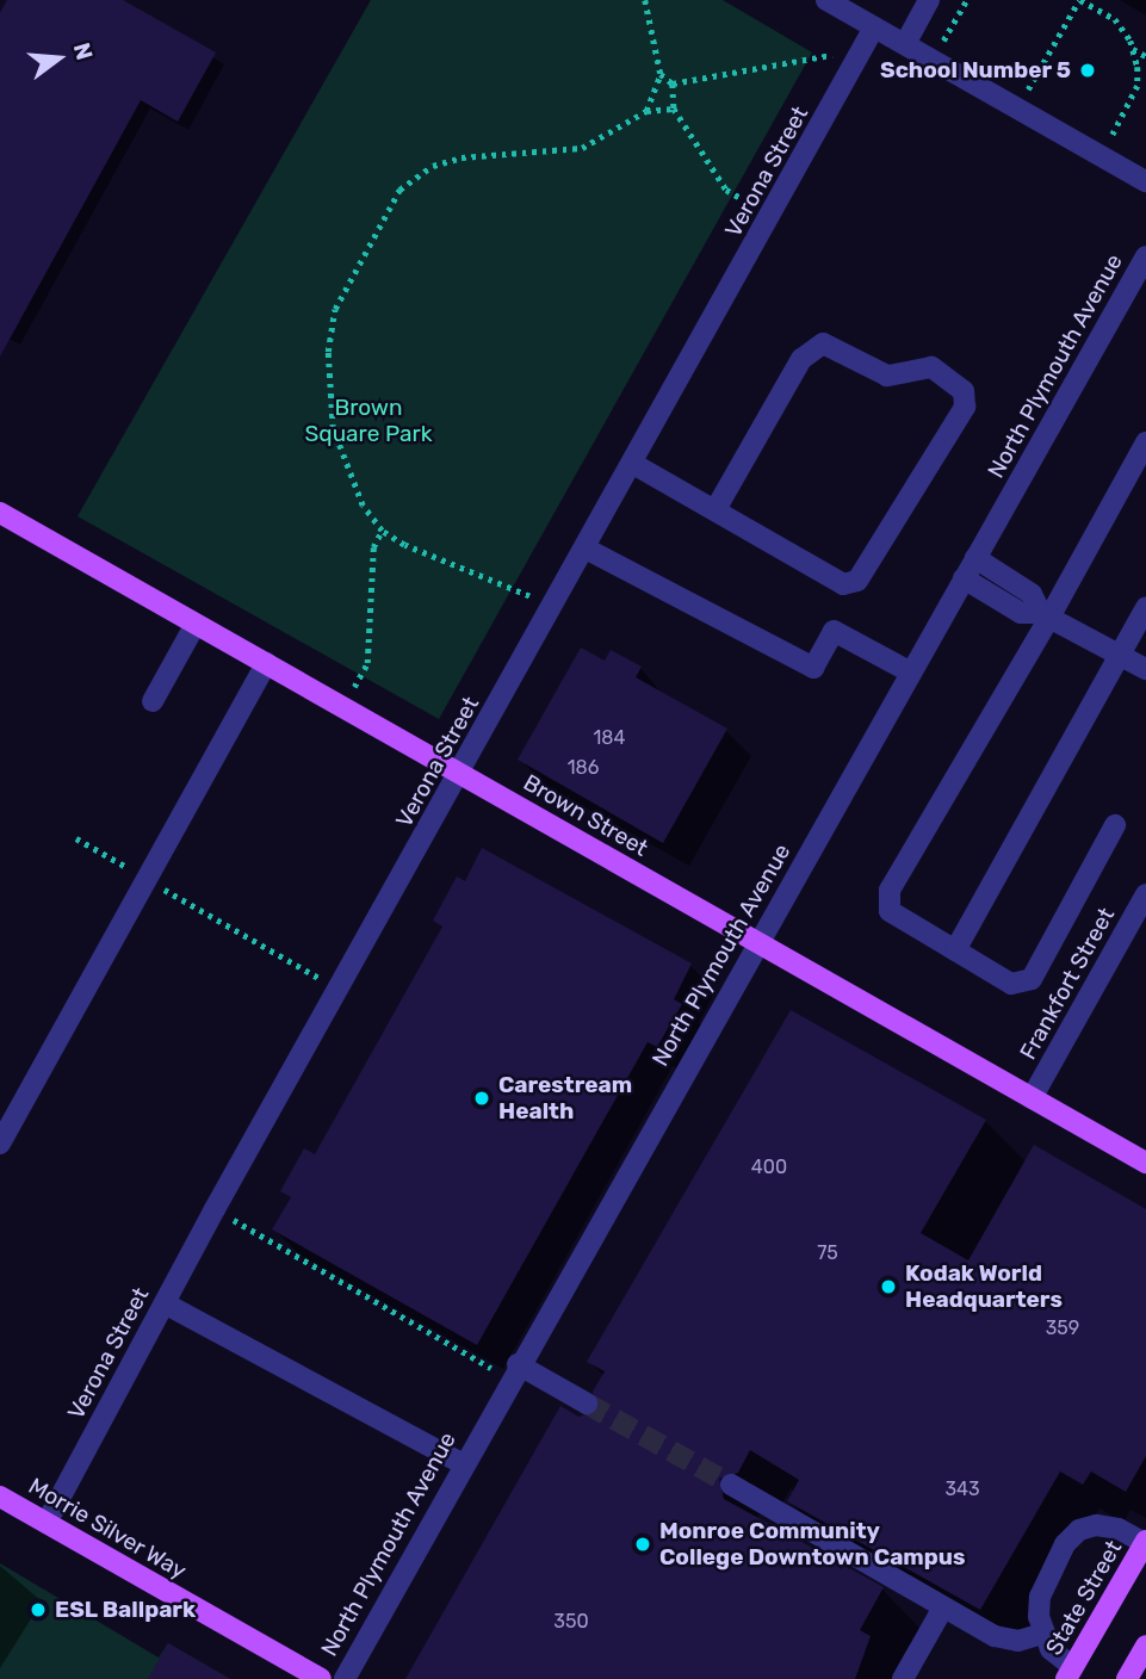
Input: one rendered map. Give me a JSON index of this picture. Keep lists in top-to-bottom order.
{
  "streets": {
    "main road": ["Brown Street", "Morrie Silver Way", "State Street"],
    "street": ["Verona Street", "North Plymouth Avenue", "Frankfort Street"]
  },
  "crossings": [
    ["Verona Street", "Brown Street"],
    ["Verona Street", "Morrie Silver Way"],
    ["North Plymouth Avenue", "Brown Street"],
    ["Brown Street", "Frankfort Street"]
  ],
  "parks": ["Brown Square Park"],
  "places": [
    "School Number 5",
    "Carestream Health",
    "Kodak World Headquarters",
    "Monroe Community College Downtown Campus",
    "ESL Ballpark"
  ],
  "house_numbers": [
    "184",
    "186",
    "400",
    "75",
    "359",
    "343",
    "350"
  ],
  "north": "right"
}
